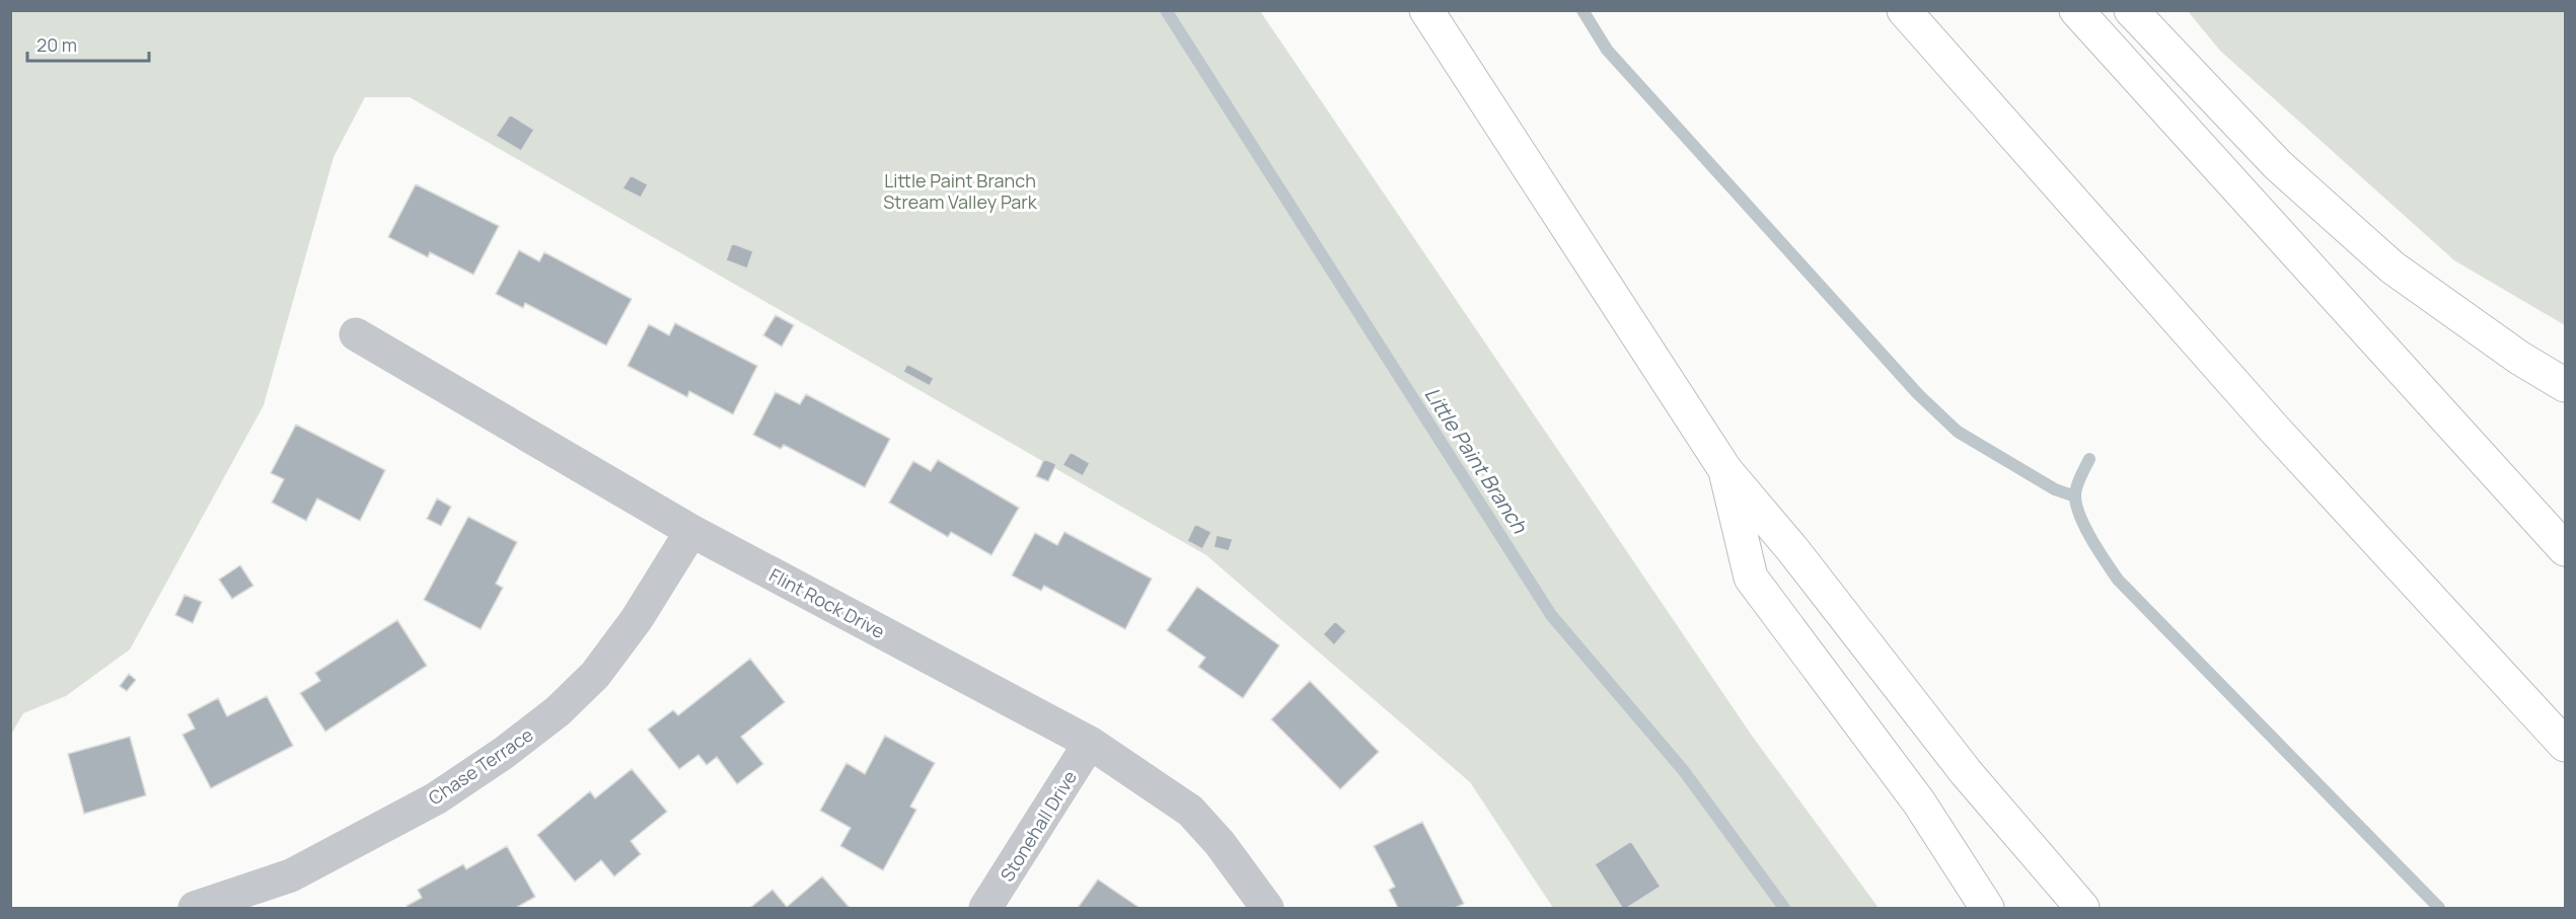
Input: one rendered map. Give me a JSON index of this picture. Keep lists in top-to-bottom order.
{
  "streets": {
    "street": ["Flint Rock Drive", "Chase Terrace", "Stonehall Drive"]
  },
  "crossings": [
    ["Flint Rock Drive", "Chase Terrace"],
    ["Flint Rock Drive", "Stonehall Drive"]
  ],
  "water": ["Little Paint Branch"],
  "parks": ["Little Paint Branch Stream Valley Park"],
  "scale_bar": "20 m"
}
